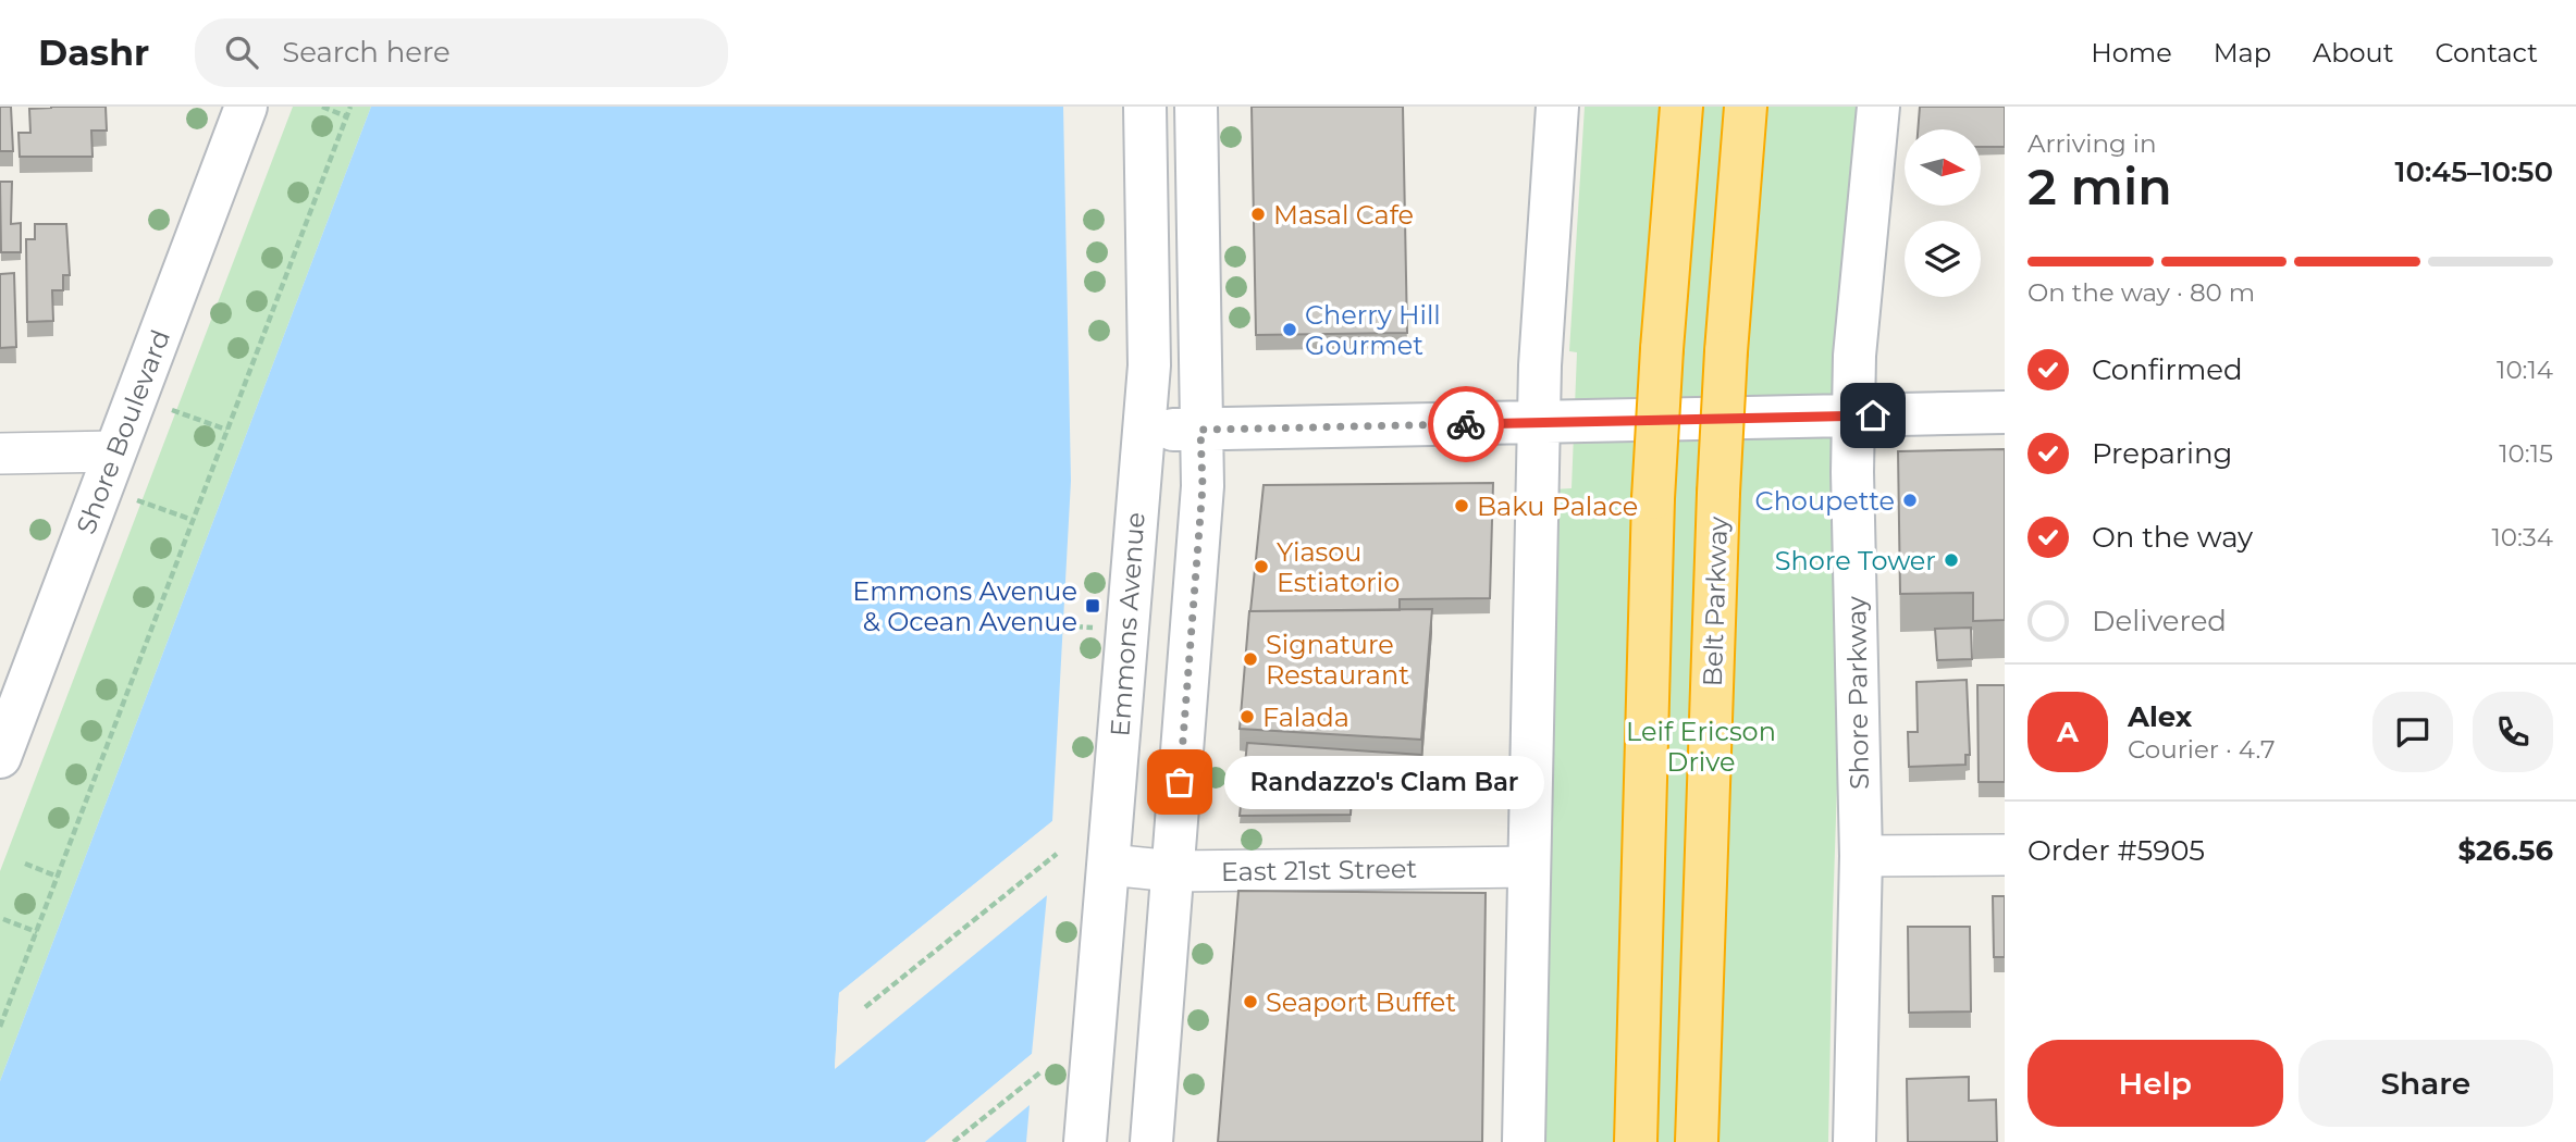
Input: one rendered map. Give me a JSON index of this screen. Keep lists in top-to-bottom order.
{
  "streets": {
    "highway": ["Belt Parkway"],
    "main road": ["Shore Boulevard", "Emmons Avenue", "Shore Parkway"],
    "street": ["East 21st Street"]
  },
  "crossings": [
    ["Emmons Avenue", "East 21st Street"]
  ],
  "parks": ["Leif Ericson Drive"],
  "places": {
    "other": [
      "Masal Cafe",
      "Cherry Hill Gourmet",
      "Choupette",
      "Baku Palace",
      "Shore Tower",
      "Yiasou Estiatorio",
      "Signature Restaurant",
      "Falada",
      "Randazzo's Clam Bar",
      "Seaport Buffet"
    ],
    "transit": ["Emmons Avenue & Ocean Avenue"]
  },
  "north": "right",
  "page": {
    "header": "Dashr",
    "search": "Search here",
    "nav": [
      "Home",
      "Map",
      "About",
      "Contact"
    ],
    "heading": ["2 min", "Arriving in", "10:45–10:50"],
    "panel": [
      "Alex",
      "Courier · 4.7",
      "Order #5905",
      "$26.56"
    ],
    "bar": "On the way · 80 m",
    "list": [
      ["Confirmed", "10:14"],
      ["Preparing", "10:15"],
      ["On the way", "10:34"],
      "Delivered"
    ],
    "round": "A",
    "bubble": "Randazzo's Clam Bar",
    "buttons": ["Help", "Share"]
  }
}
